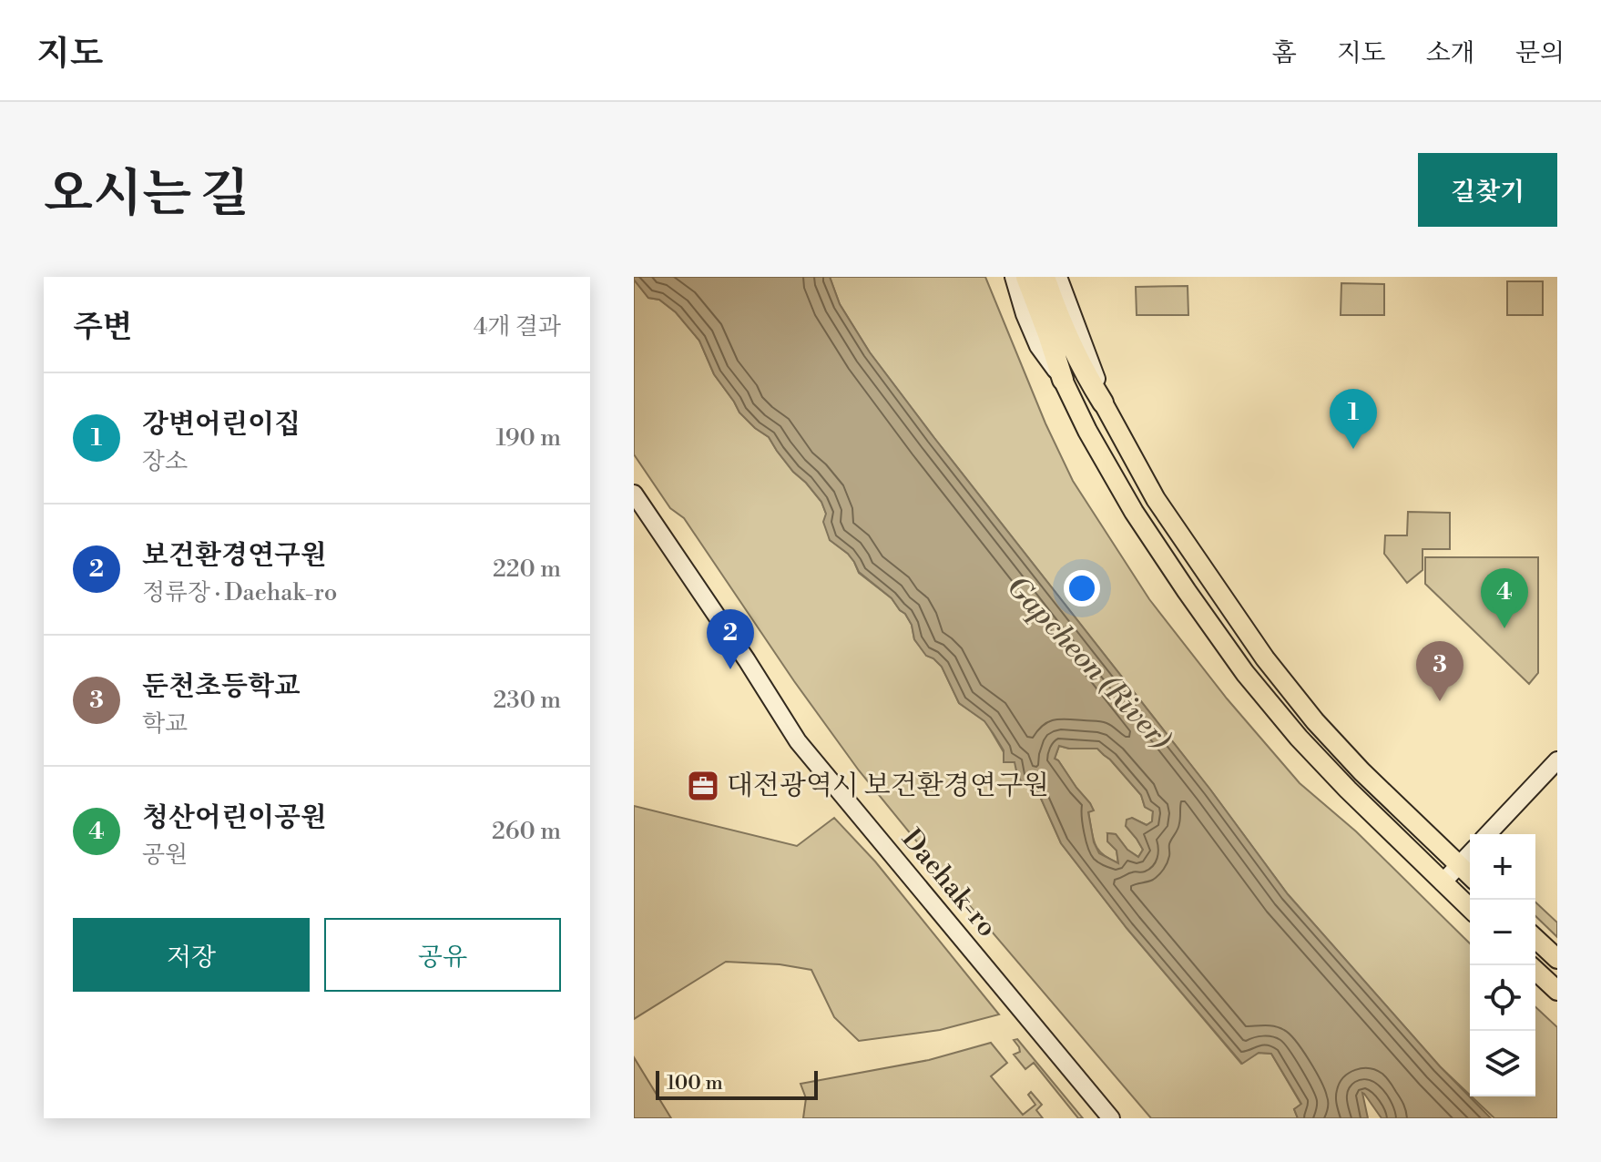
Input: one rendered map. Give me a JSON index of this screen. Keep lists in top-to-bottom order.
{
  "streets": {
    "main road": ["Daehak-ro"]
  },
  "water": ["Gapcheon (River)"],
  "places": {
    "office": ["대전광역시 보건환경연구원"]
  },
  "scale_bar": "100 m",
  "page": {
    "header": "지도",
    "nav": [
      "홈",
      "지도",
      "소개",
      "문의"
    ],
    "title": "오시는 길",
    "buttons": [
      "길찾기",
      ["저장", "공유"]
    ],
    "heading": ["주변", "4개 결과"],
    "list": [
      {
        "mark": "1",
        "name": "강변어린이집",
        "note": "장소",
        "value": "190 m"
      },
      {
        "mark": "2",
        "name": "보건환경연구원",
        "note": "정류장 · Daehak-ro",
        "value": "220 m"
      },
      {
        "mark": "3",
        "name": "둔천초등학교",
        "note": "학교",
        "value": "230 m"
      },
      {
        "mark": "4",
        "name": "청산어린이공원",
        "note": "공원",
        "value": "260 m"
      }
    ],
    "pins": [
      "1",
      "4",
      "2",
      "3"
    ],
    "map_buttons": ["+", "−"],
    "scale": "100 m"
  }
}
